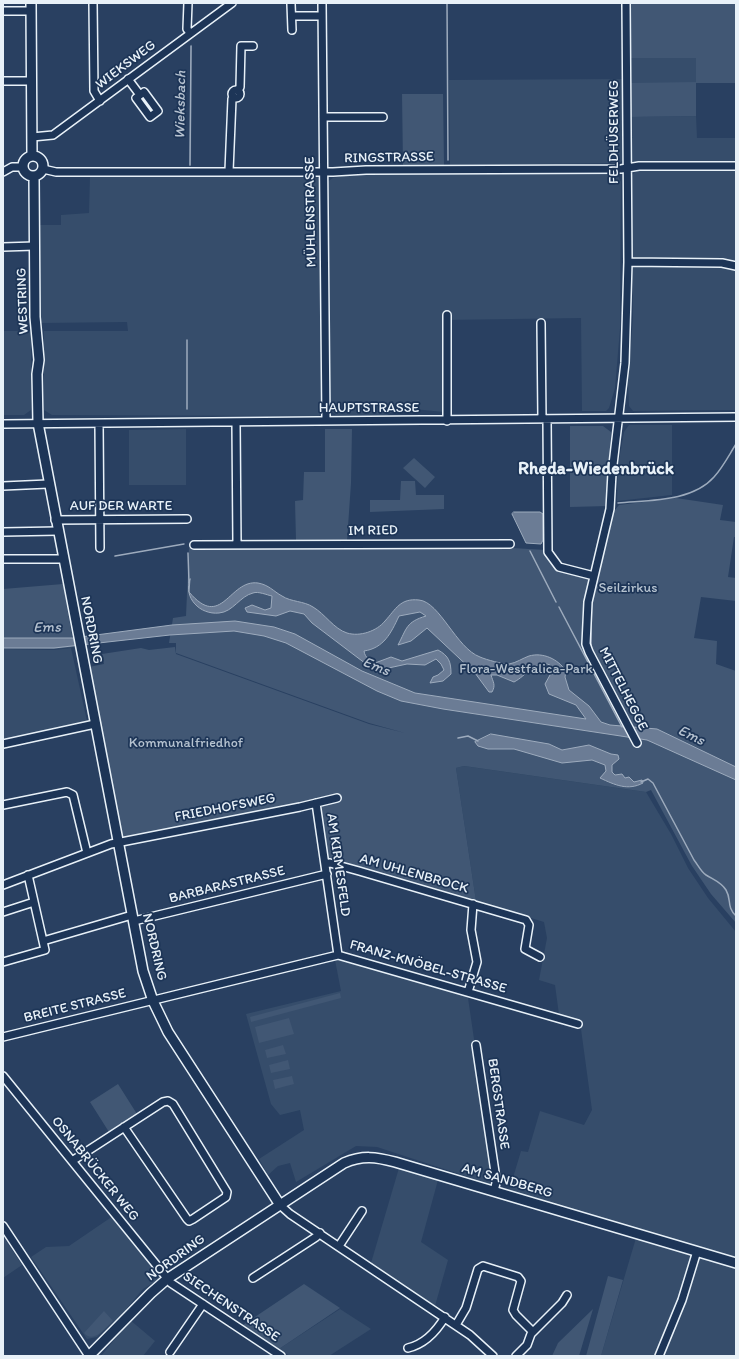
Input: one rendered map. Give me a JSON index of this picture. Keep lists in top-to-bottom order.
{
  "streets": {
    "main road": ["WESTRING", "NORDRING", "AM SANDBERG"],
    "street": [
      "WIEKSWEG",
      "FELDHÜSERWEG",
      "RINGSTRASSE",
      "MÜHLENSTRASSE",
      "HAUPTSTRASSE",
      "AUF DER WARTE",
      "IM RIED",
      "MITTELHEGGE",
      "FRIEDHOFSWEG",
      "AM KIRMESFELD",
      "AM UHLENBROCK",
      "BARBARASTRASSE",
      "FRANZ-KNÖBEL-STRASSE",
      "BREITE STRASSE",
      "BERGSTRASSE",
      "OSNABRÜCKER WEG",
      "SIECHENSTRASSE"
    ]
  },
  "crossings": [
    ["FELDHÜSERWEG", "RINGSTRASSE"],
    ["FELDHÜSERWEG", "HAUPTSTRASSE"],
    ["FELDHÜSERWEG", "MITTELHEGGE"],
    ["RINGSTRASSE", "MÜHLENSTRASSE"],
    ["RINGSTRASSE", "WESTRING"],
    ["MÜHLENSTRASSE", "HAUPTSTRASSE"],
    ["WESTRING", "HAUPTSTRASSE"],
    ["WESTRING", "NORDRING"],
    ["HAUPTSTRASSE", "NORDRING"],
    ["HAUPTSTRASSE", "MITTELHEGGE"],
    ["AUF DER WARTE", "NORDRING"],
    ["NORDRING", "FRIEDHOFSWEG"],
    ["NORDRING", "BARBARASTRASSE"],
    ["NORDRING", "FRANZ-KNÖBEL-STRASSE"],
    ["NORDRING", "BREITE STRASSE"],
    ["NORDRING", "OSNABRÜCKER WEG"],
    ["NORDRING", "AM SANDBERG"],
    ["NORDRING", "SIECHENSTRASSE"],
    ["FRIEDHOFSWEG", "AM KIRMESFELD"],
    ["AM KIRMESFELD", "AM UHLENBROCK"],
    ["AM KIRMESFELD", "BARBARASTRASSE"],
    ["AM KIRMESFELD", "FRANZ-KNÖBEL-STRASSE"],
    ["AM UHLENBROCK", "FRANZ-KNÖBEL-STRASSE"],
    ["FRANZ-KNÖBEL-STRASSE", "BREITE STRASSE"],
    ["BERGSTRASSE", "AM SANDBERG"],
    ["OSNABRÜCKER WEG", "SIECHENSTRASSE"]
  ],
  "districts": ["Rheda-Wiedenbrück"],
  "water": ["Wieksbach", "Ems"],
  "parks": ["Seilzirkus", "Flora-Westfalica-Park", "Kommunalfriedhof"]
}
